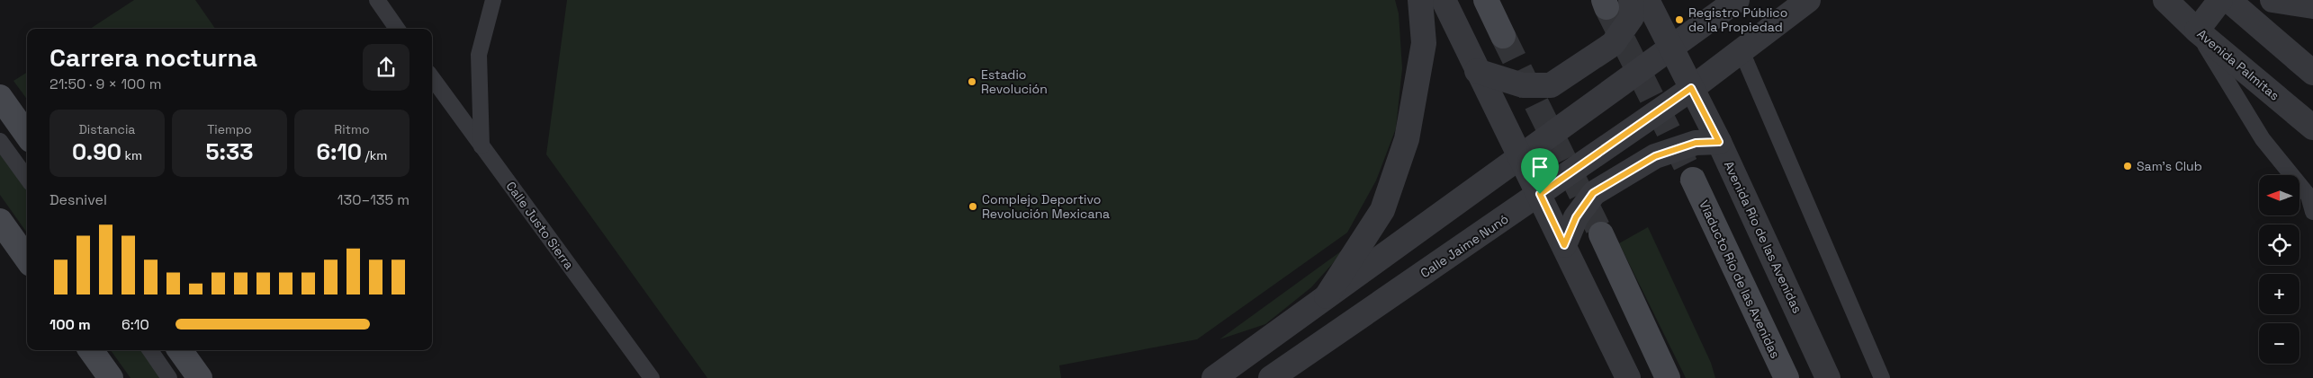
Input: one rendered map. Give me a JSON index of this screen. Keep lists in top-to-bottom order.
{
  "streets": {
    "main road": ["Viaducto Río de las Avenidas"],
    "street": ["Avenida Palmitas", "Avenida Río de las Avenidas", "Calle Jaime Nunó"],
    "lane": ["Calle Justo Sierra"]
  },
  "crossings": [
    ["Avenida Río de las Avenidas", "Calle Jaime Nunó"]
  ],
  "places": [
    "Registro Público de la Propiedad",
    "Estadio Revolución",
    "Sam's Club",
    "Complejo Deportivo Revolución Mexicana"
  ],
  "north": "left",
  "page": {
    "heading": ["Carrera nocturna", "21:50 · 9 × 100 m"],
    "stats": [
      ["Distancia", "0.90 km"],
      ["Tiempo", "5:33"],
      ["Ritmo", "6:10 /km"]
    ],
    "map_buttons": ["+", "−"],
    "chart": ["Desnivel", "130–135 m"],
    "list": [
      {
        "name": "100 m",
        "note": "6:10"
      }
    ]
  }
}
